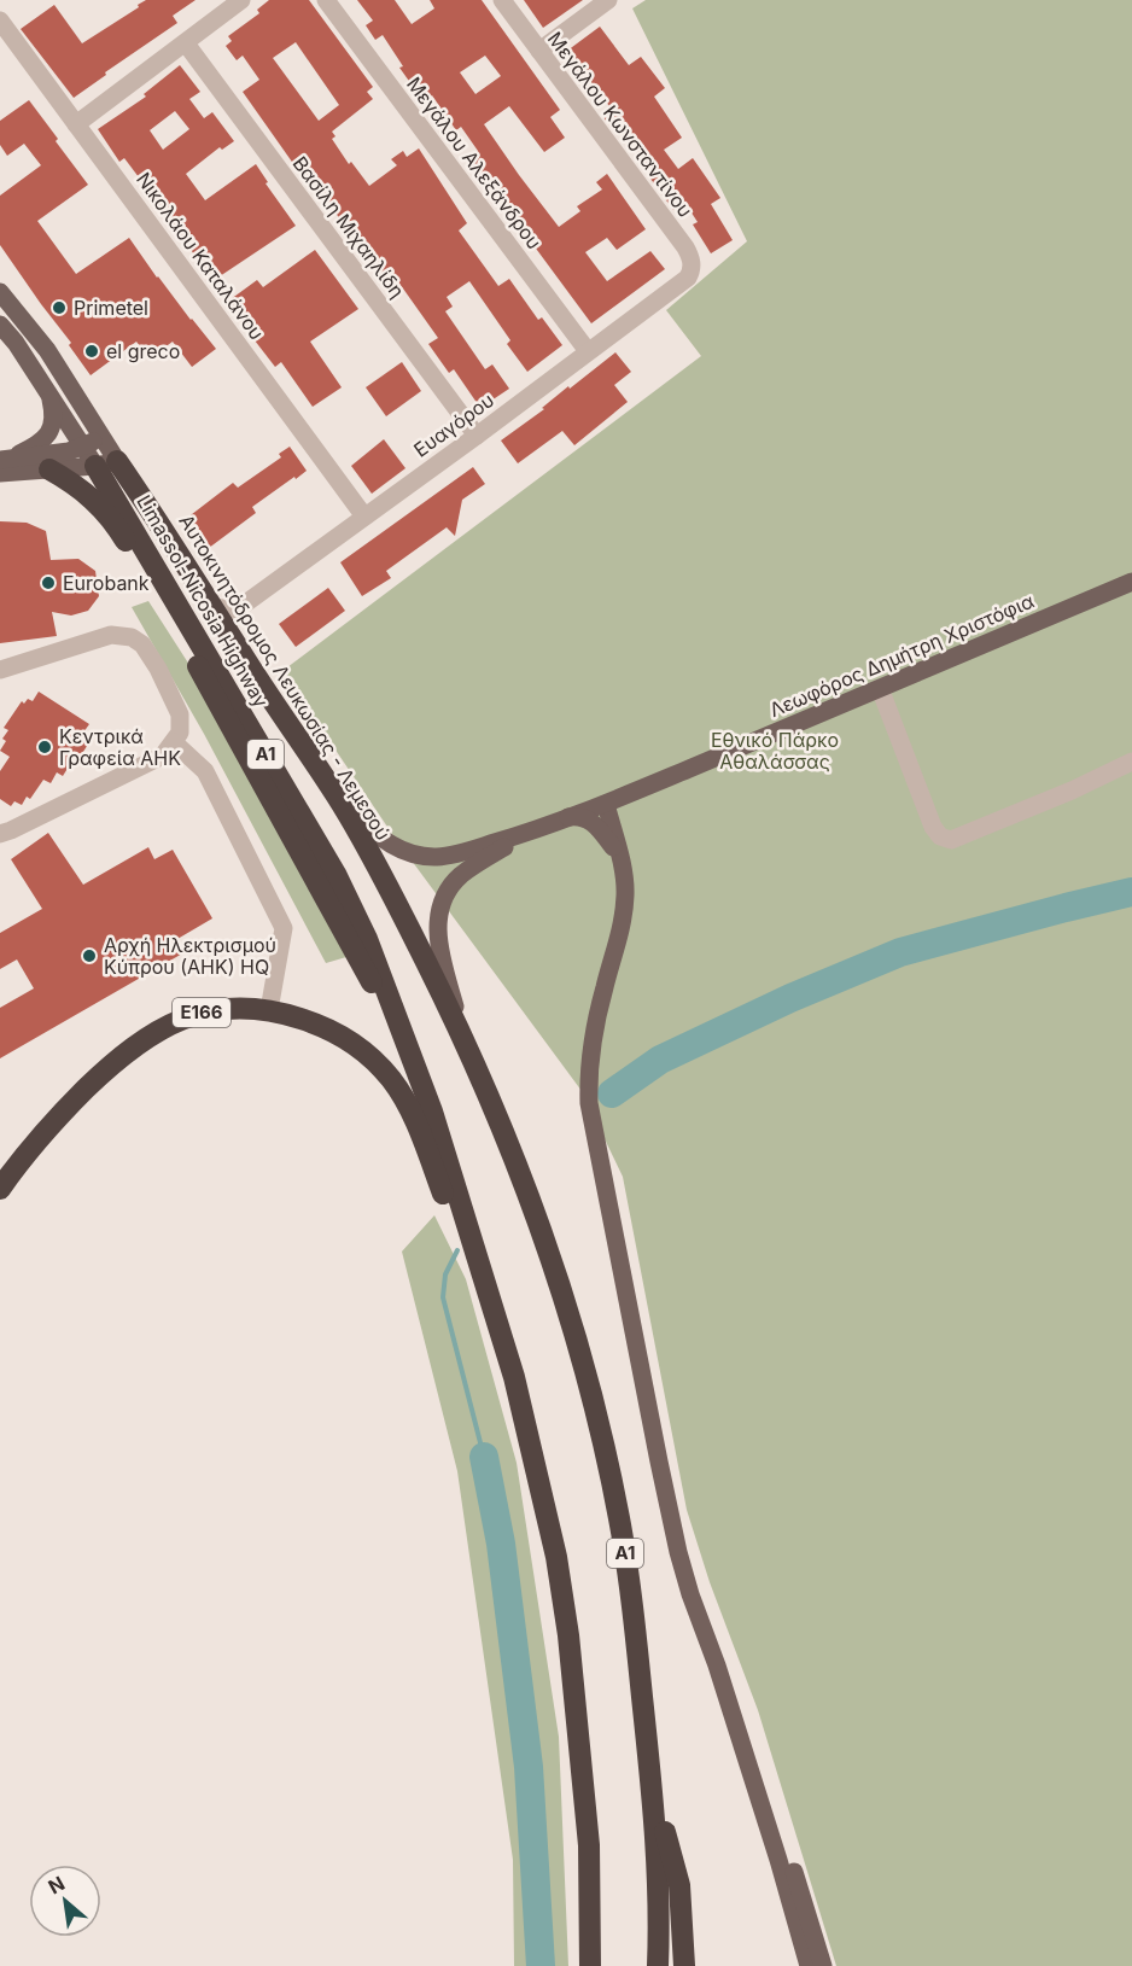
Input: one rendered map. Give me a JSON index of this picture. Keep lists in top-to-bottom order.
{
  "streets": {
    "highway": [
      "Limassol-Nicosia Highway",
      "Αυτοκινητόδρομος Λευκωσίας - Λεμεσού",
      "A1",
      "E166"
    ],
    "main road": ["Λεωφόρος Δημήτρη Χριστόφια"],
    "street": [
      "Μεγάλου Κωνσταντίνου",
      "Μεγάλου Αλεξάνδρου",
      "Βασίλη Μιχαηλίδη",
      "Νικολάου Καταλάνου",
      "Ευαγόρου"
    ]
  },
  "crossings": [
    ["Μεγάλου Κωνσταντίνου", "Ευαγόρου"],
    ["Μεγάλου Αλεξάνδρου", "Ευαγόρου"],
    ["Βασίλη Μιχαηλίδη", "Ευαγόρου"],
    ["Νικολάου Καταλάνου", "Ευαγόρου"],
    ["Ευαγόρου", "Αυτοκινητόδρομος Λευκωσίας - Λεμεσού"],
    ["Limassol-Nicosia Highway", "Αυτοκινητόδρομος Λευκωσίας - Λεμεσού"],
    ["Limassol-Nicosia Highway", "A1"],
    ["Λεωφόρος Δημήτρη Χριστόφια", "Αυτοκινητόδρομος Λευκωσίας - Λεμεσού"],
    ["Αυτοκινητόδρομος Λευκωσίας - Λεμεσού", "A1"],
    ["A1", "E166"]
  ],
  "parks": ["Εθνικό Πάρκο Αθαλάσσας"],
  "places": [
    "Primetel",
    "el greco",
    "Eurobank",
    "Κεντρικά Γραφεία ΑΗΚ",
    "Αρχή Ηλεκτρισμού Κύπρου (ΑΗΚ) HQ"
  ],
  "north": "top left"
}
